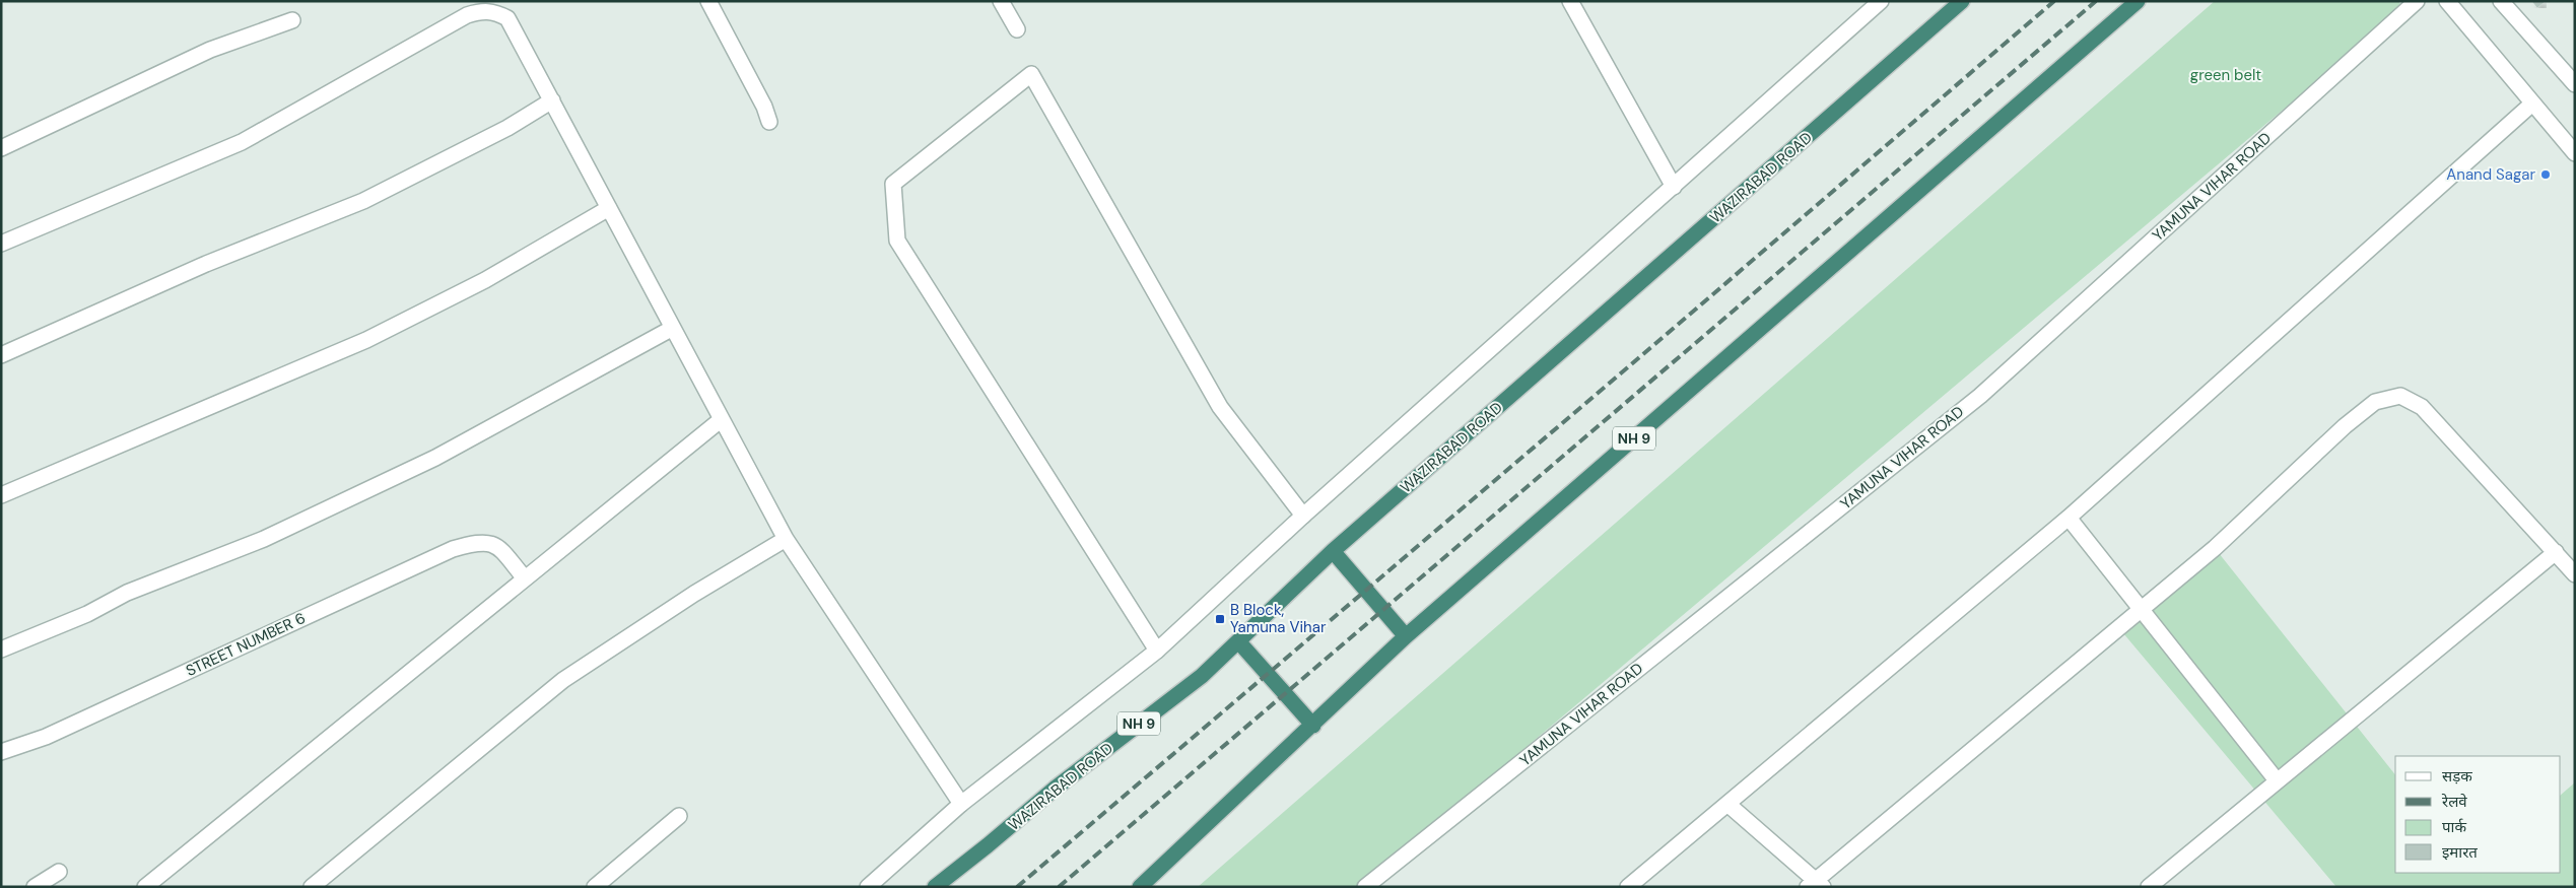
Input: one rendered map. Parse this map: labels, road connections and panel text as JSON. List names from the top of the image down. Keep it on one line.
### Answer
{"streets":{"highway":["WAZIRABAD ROAD","NH 9"],"street":["YAMUNA VIHAR ROAD","STREET NUMBER 6"]},"parks":["green belt"],"places":{"other":["Anand Sagar"],"transit":["B Block, Yamuna Vihar"]},"legend":["सड़क","रेलवे","पार्क","इमारत"]}
